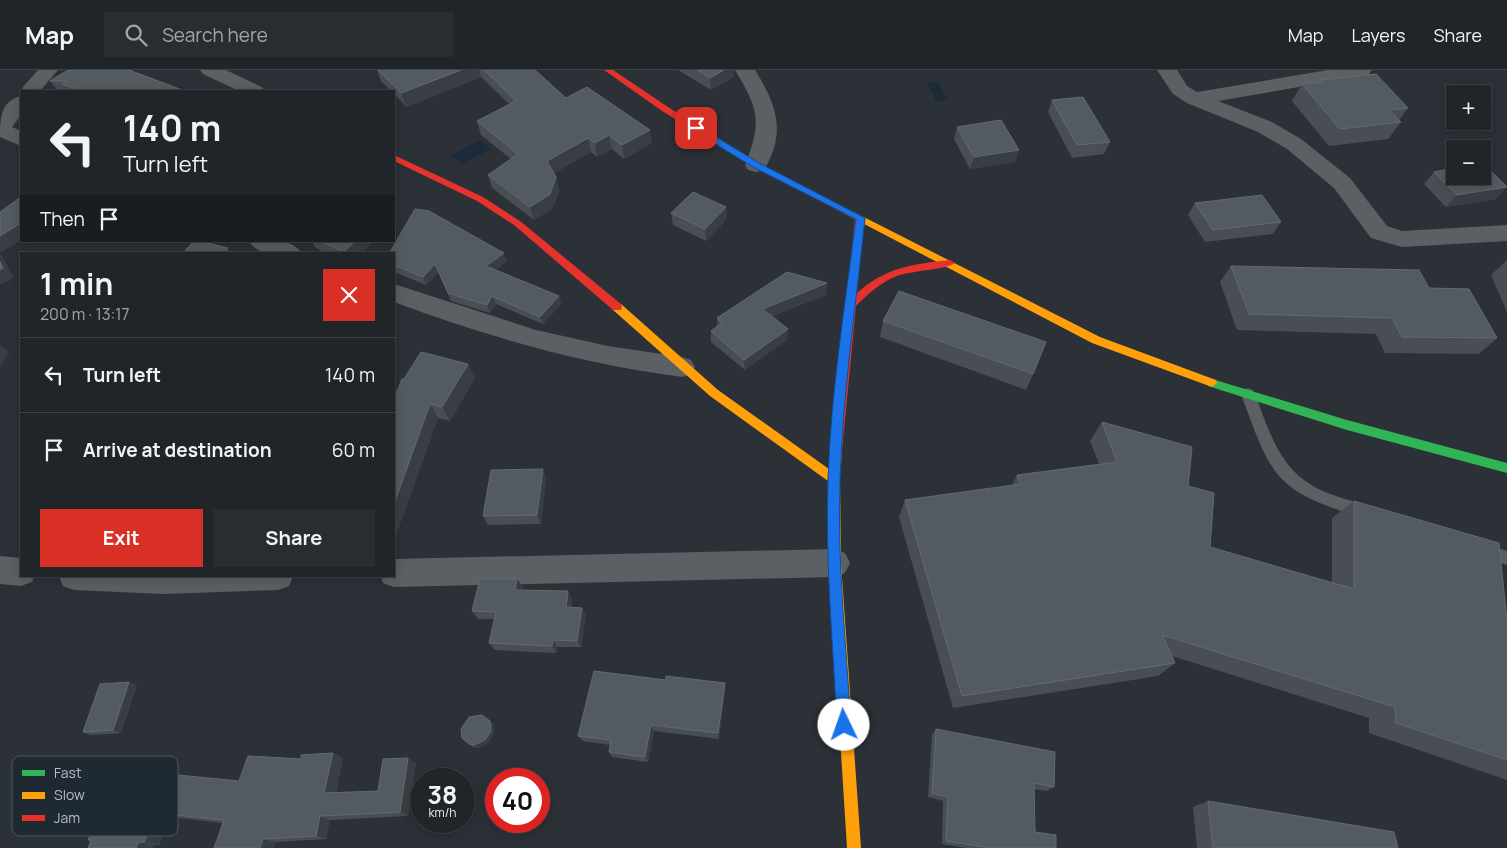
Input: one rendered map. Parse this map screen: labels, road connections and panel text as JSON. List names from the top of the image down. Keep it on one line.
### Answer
{"legend":["Fast","Slow","Jam"],"page":{"header":"Map","search":"Search here","nav":["Map","Layers","Share"],"map_buttons":["+","−"],"turn":["140 m","Turn left"],"then":"Then","heading":["1 min","200 m · 13:17"],"list":[{"name":"Turn left","value":"140 m"},{"name":"Arrive at destination","value":"60 m"}],"buttons":["Exit","Share"],"speed":"38 km/h","limit":"40"}}
